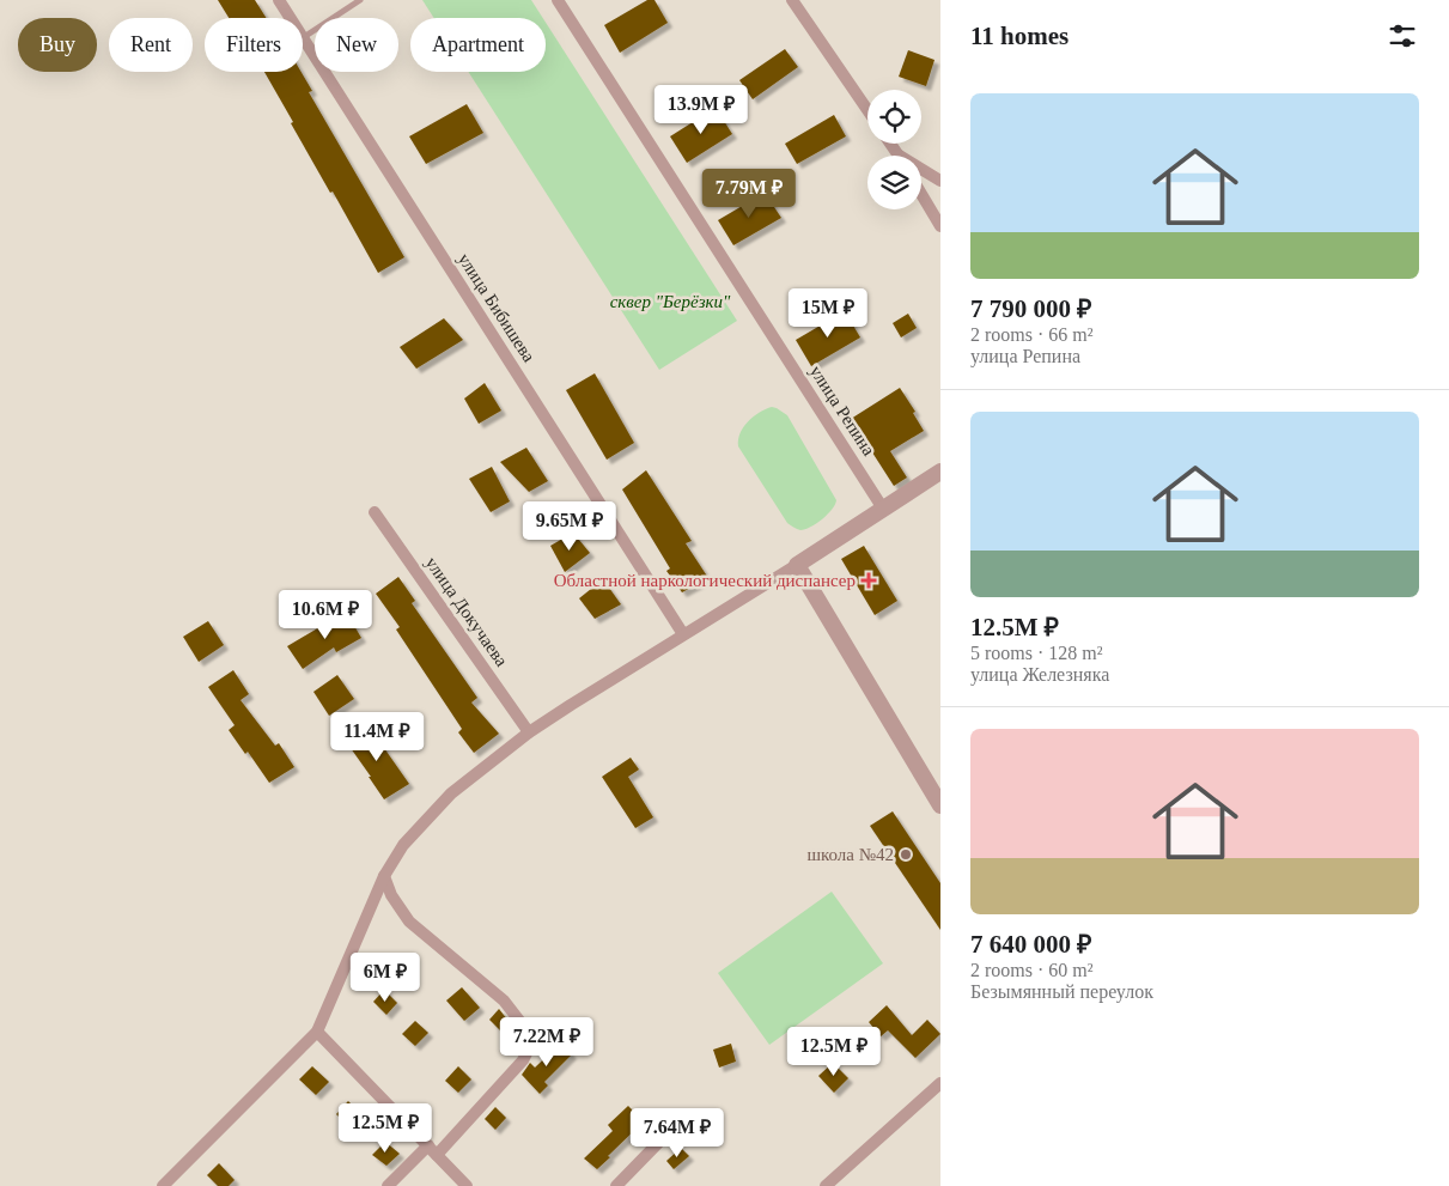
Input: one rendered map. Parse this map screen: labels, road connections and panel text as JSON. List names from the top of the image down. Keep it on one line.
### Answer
{"streets":{"street":["улица Бибишева","улица Репина","улица Докучаева"]},"parks":["сквер \"Берёзки\""],"places":{"health":["Областной наркологический диспансер"],"other":["школа №42"]},"page":{"heading":"11 homes","chip":["Buy","Rent","Filters","New","Apartment"],"list":[{"name":"7 790 000 ₽","note":"2 rooms · 66 m² · улица Репина"},{"name":"12.5M ₽","note":"5 rooms · 128 m² · улица Железняка"},{"name":"7 640 000 ₽","note":"2 rooms · 60 m² · Безымянный переулок"}],"price":["13.9M ₽","7.79M ₽","15M ₽","9.65M ₽","10.6M ₽","11.4M ₽","6M ₽","7.22M ₽","12.5M ₽","12.5M ₽","7.64M ₽"]}}
